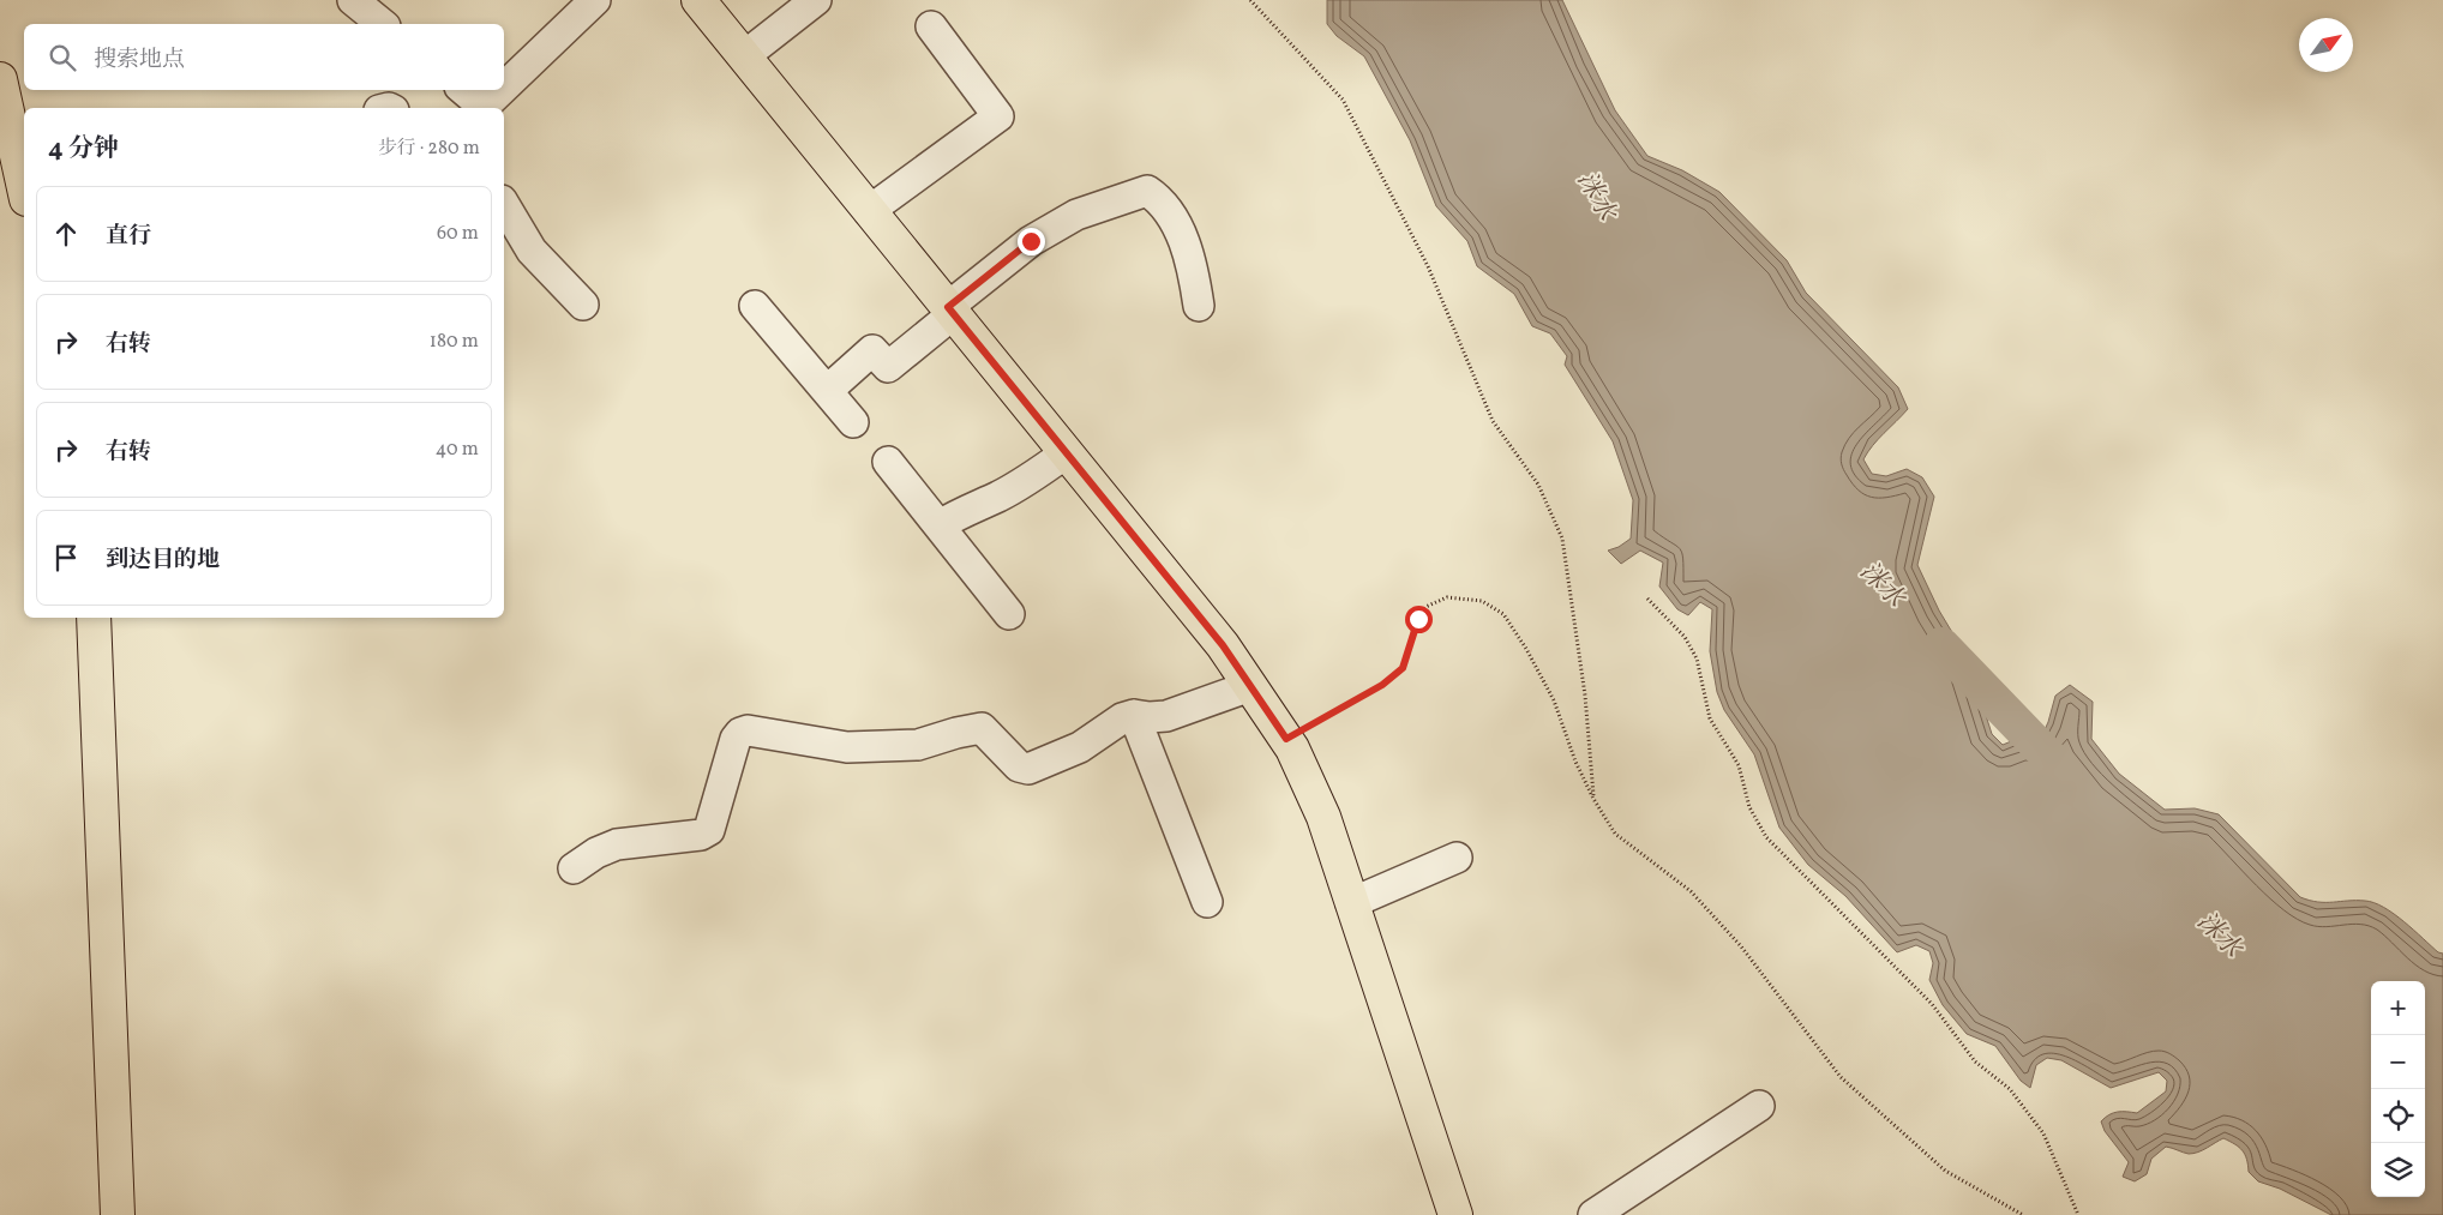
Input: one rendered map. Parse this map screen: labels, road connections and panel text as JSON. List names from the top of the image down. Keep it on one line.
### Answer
{"water":["洣水"],"north":"top right","page":{"search":"搜索地点","heading":["4 分钟","步行 · 280 m"],"list":[["直行","60 m"],["右转","180 m"],["右转","40 m"],"到达目的地"],"map_buttons":["+","−"]}}
